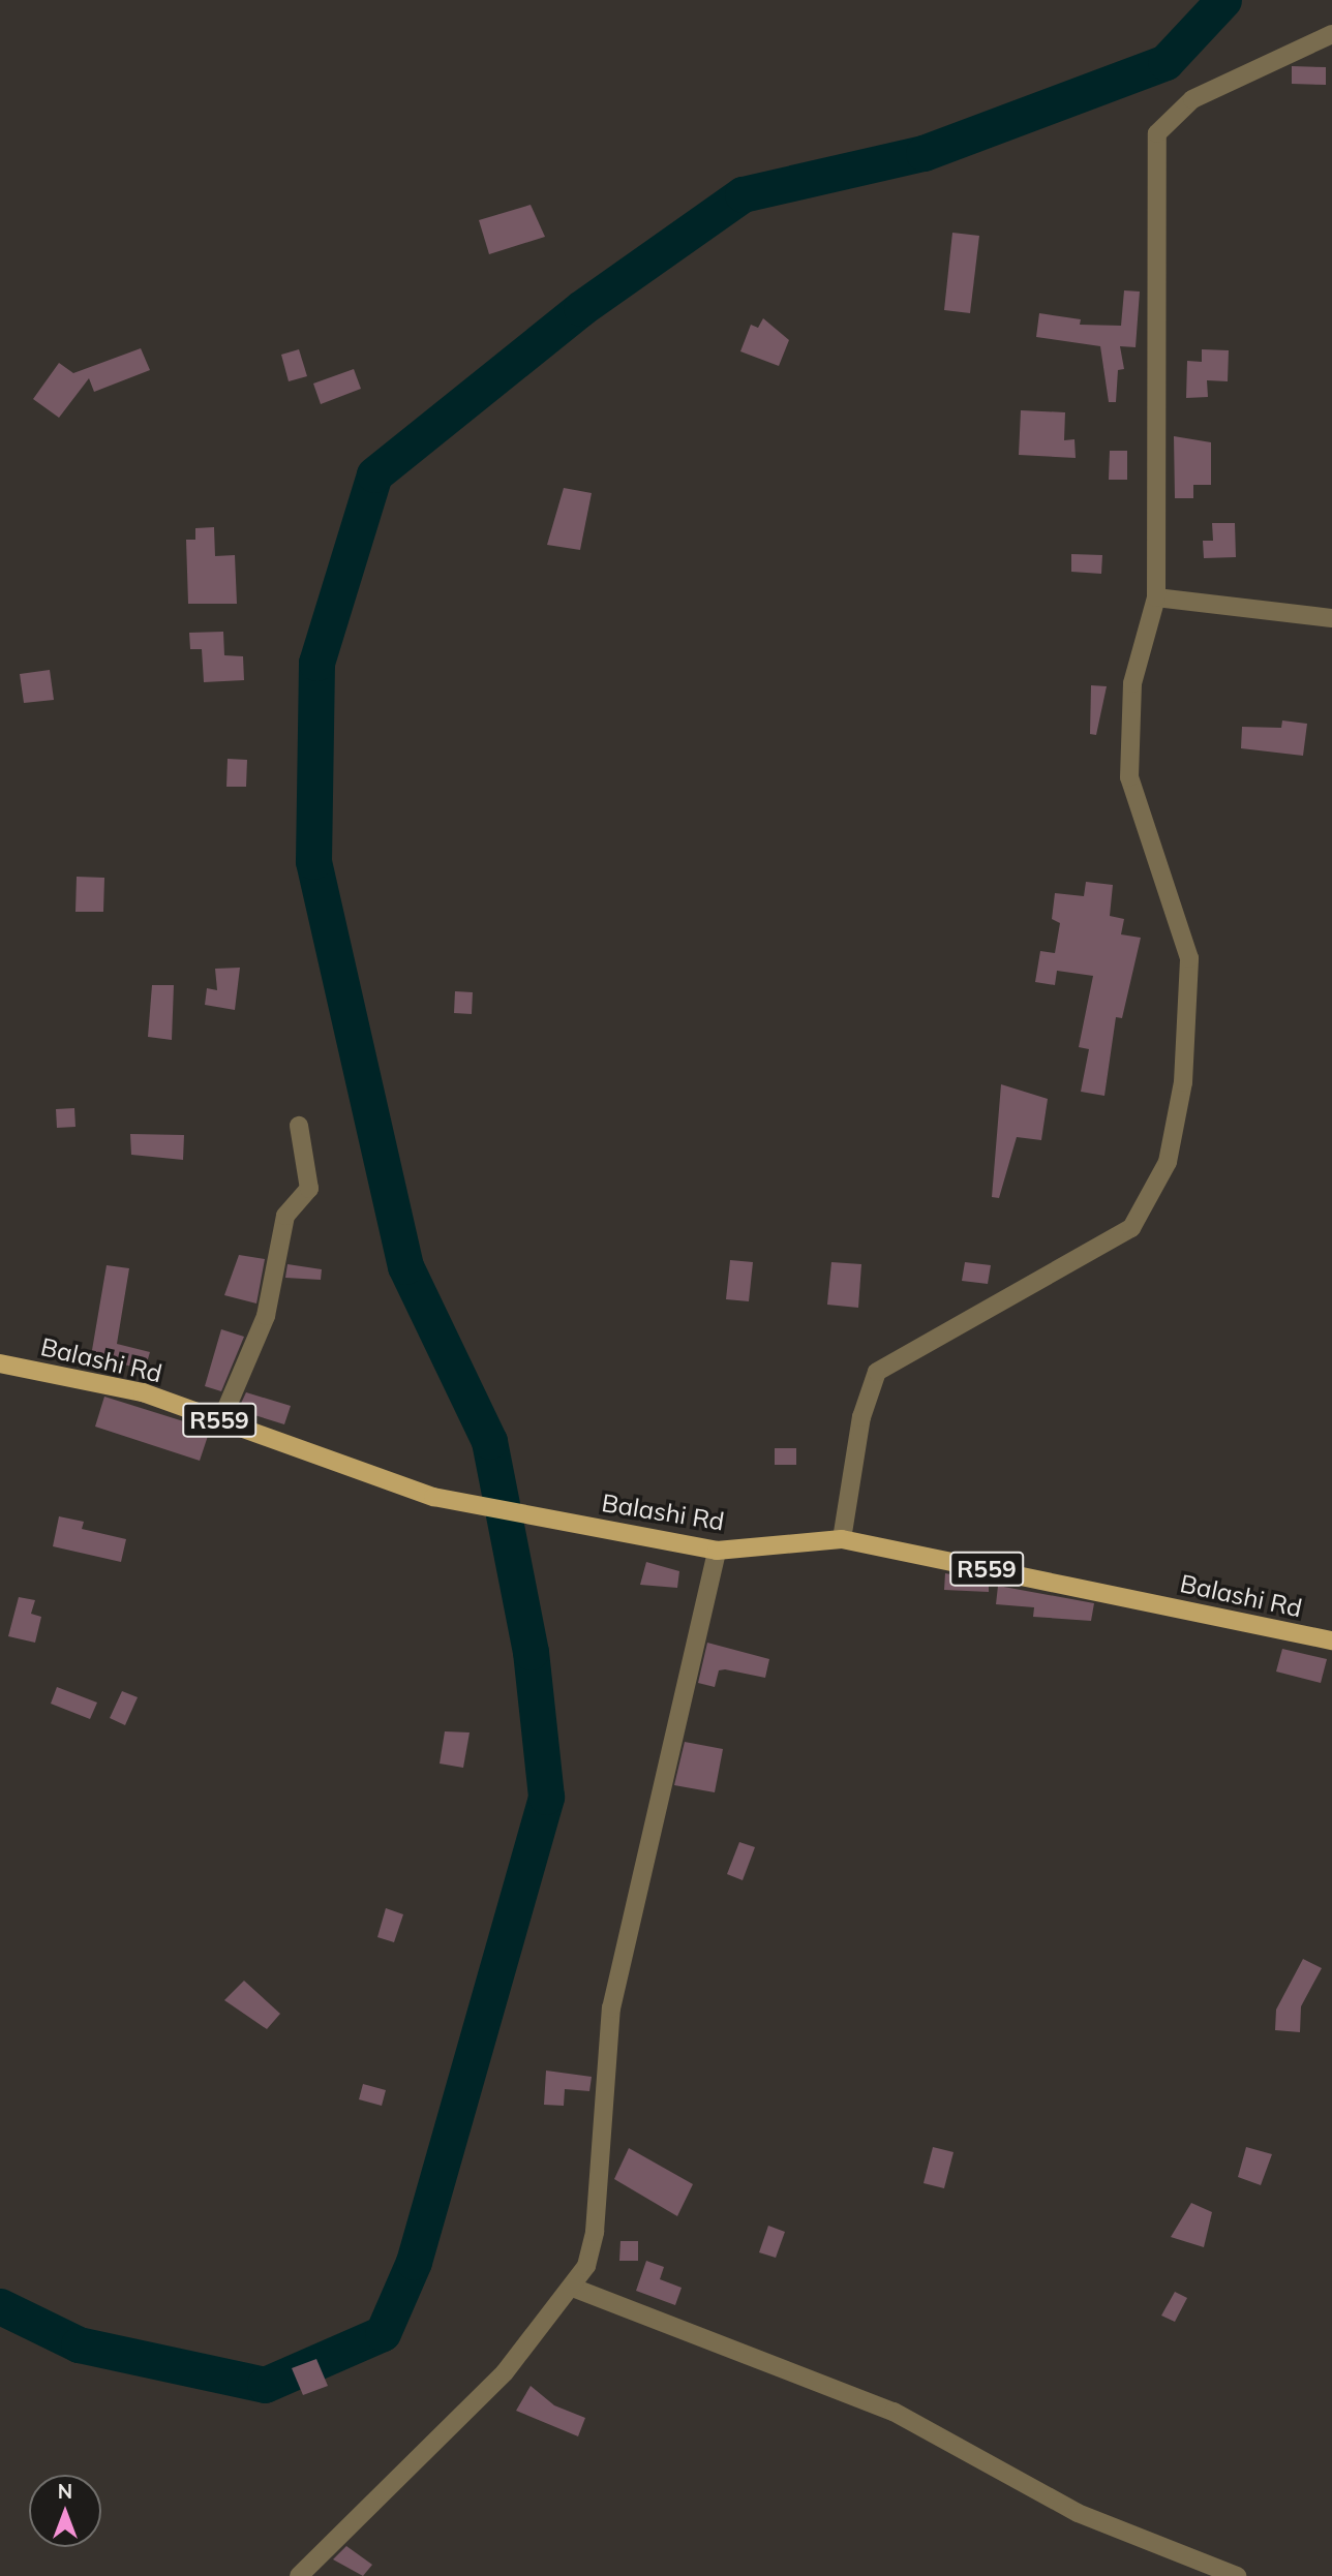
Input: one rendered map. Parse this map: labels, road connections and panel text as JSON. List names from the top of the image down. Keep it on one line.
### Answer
{"streets":{"main road":["Balashi Rd","R559"]},"north":"top"}
